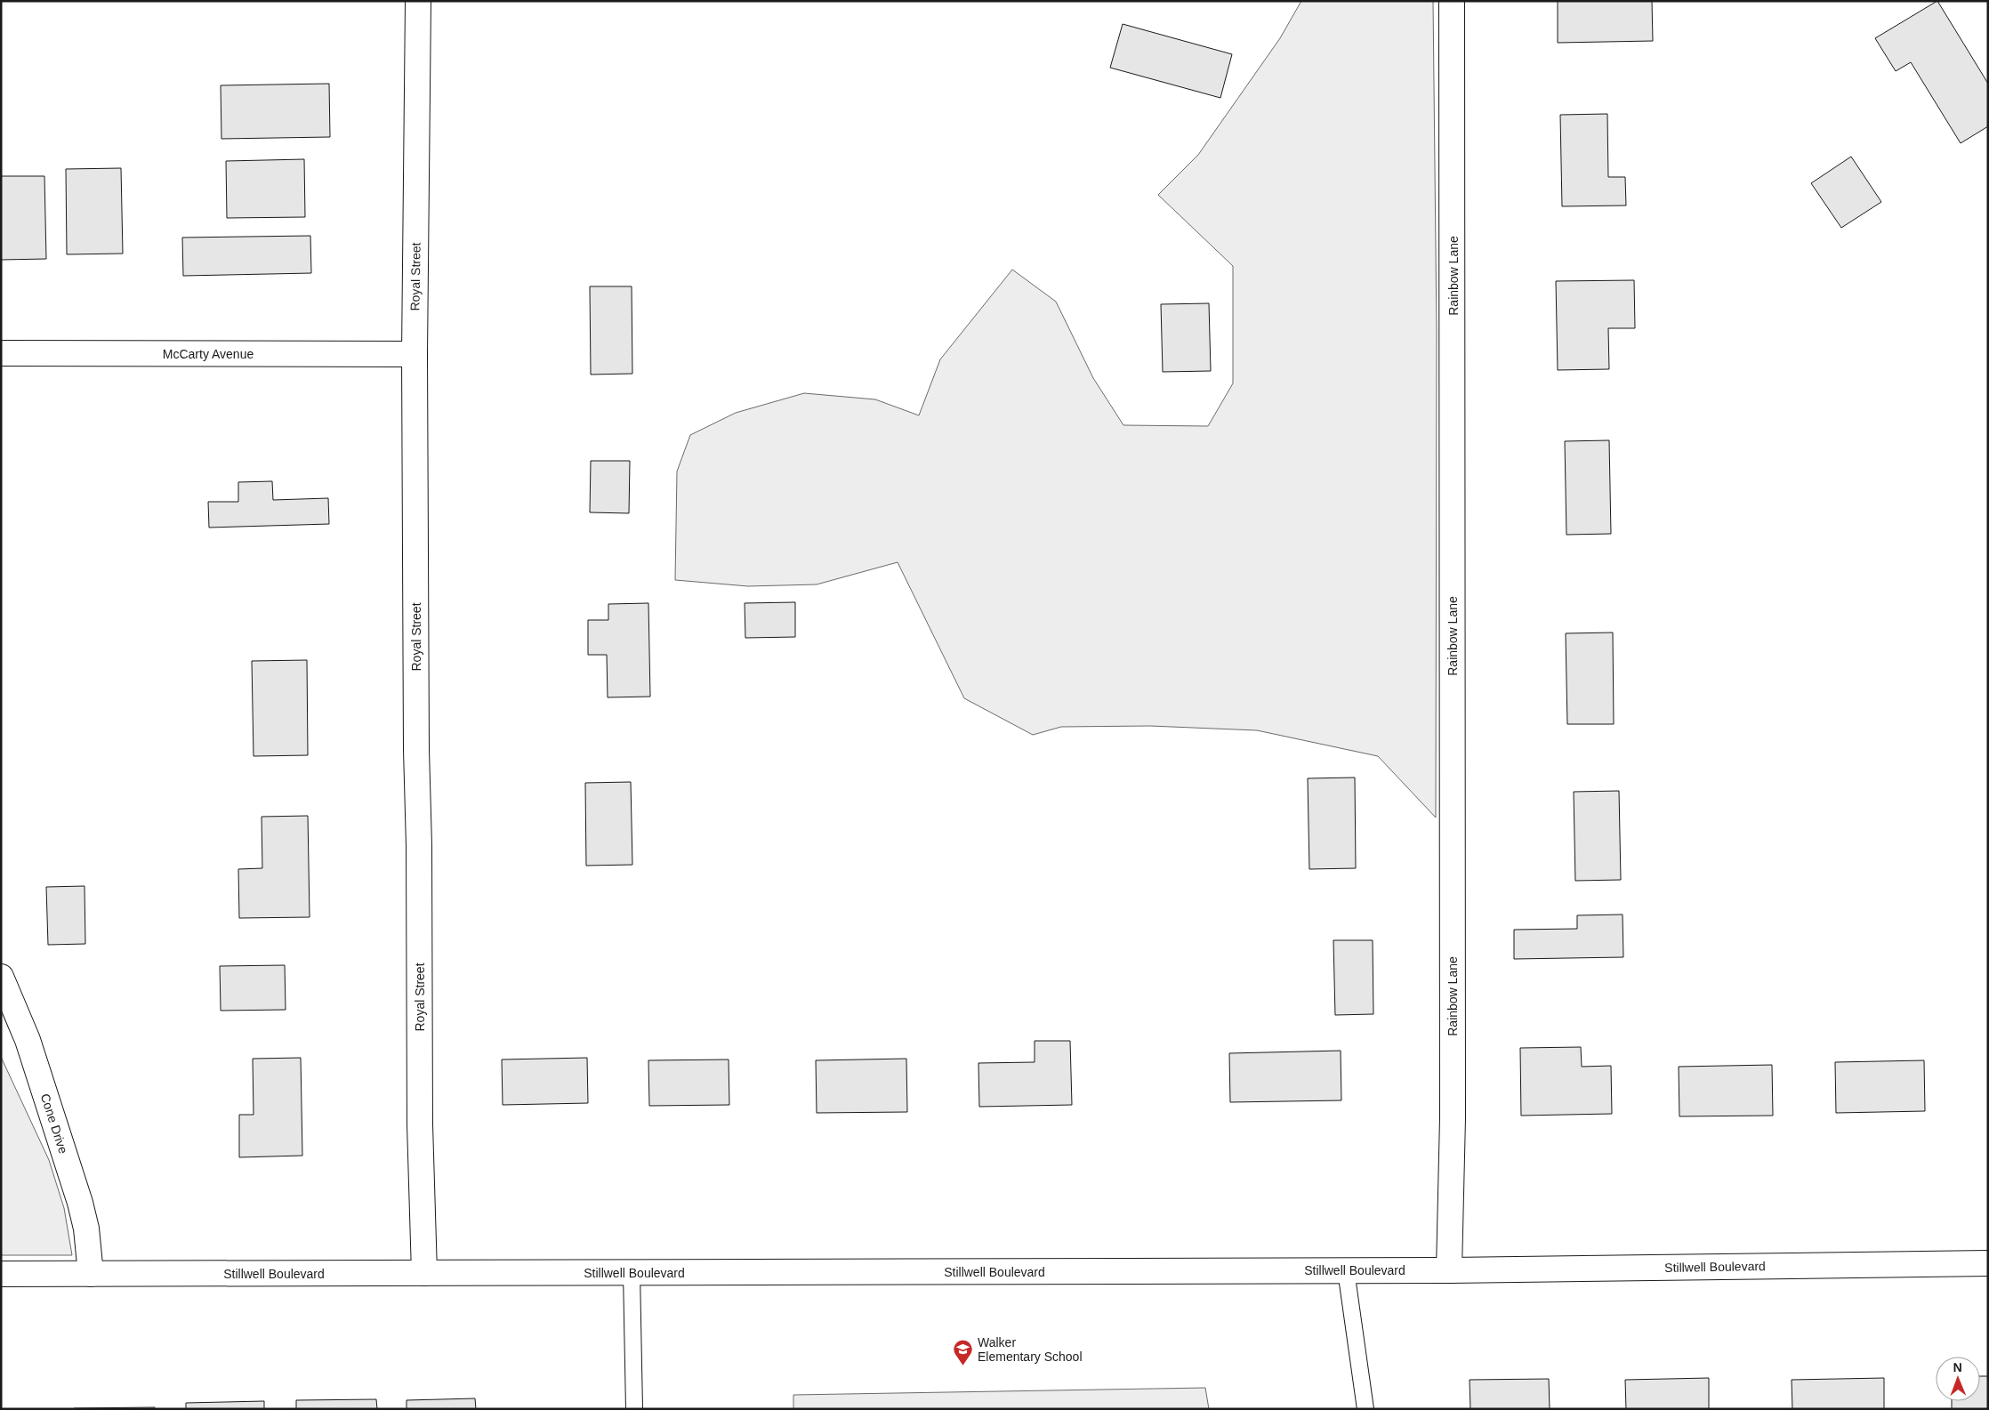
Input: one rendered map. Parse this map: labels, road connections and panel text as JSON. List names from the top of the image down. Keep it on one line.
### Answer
{"streets":{"street":["Rainbow Lane","Royal Street","McCarty Avenue","Cone Drive","Stillwell Boulevard"]},"crossings":[["Rainbow Lane","Stillwell Boulevard"],["Royal Street","McCarty Avenue"],["Royal Street","Stillwell Boulevard"],["Cone Drive","Stillwell Boulevard"]],"places":{"school or university":["Walker Elementary School"]},"north":"top"}
